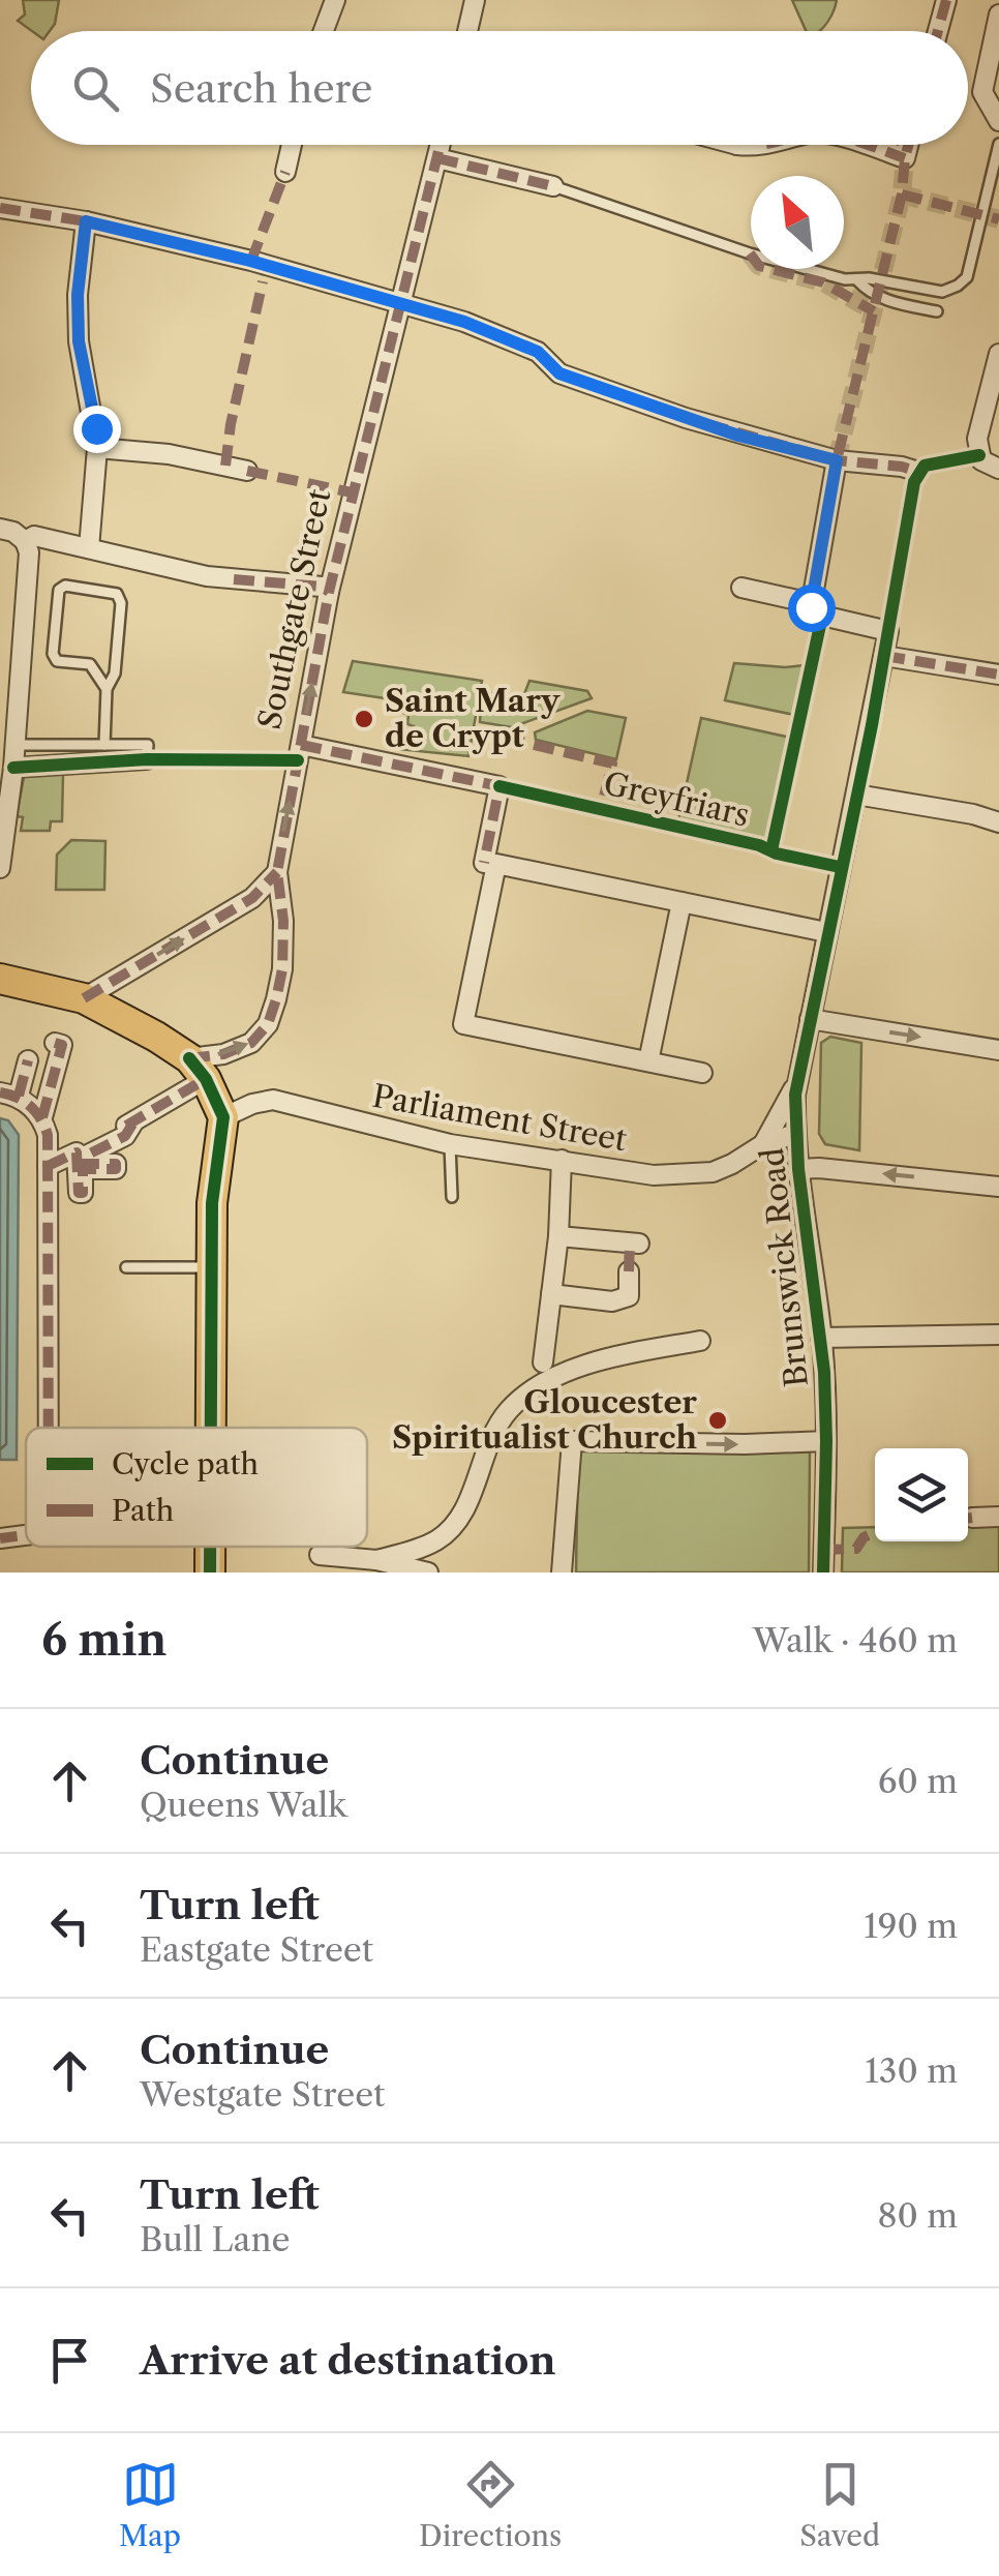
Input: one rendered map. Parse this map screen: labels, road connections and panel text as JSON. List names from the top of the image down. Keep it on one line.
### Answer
{"streets":{"street":["Southgate Street","Parliament Street","Brunswick Road"],"cycle path":["Greyfriars"]},"crossings":[["Parliament Street","Brunswick Road"]],"one_way":["Southgate Street"],"places":["Saint Mary de Crypt","Gloucester Spiritualist Church"],"legend":["Cycle path","Path"],"north":"top left","page":{"search":"Search here","heading":["6 min","Walk · 460 m"],"list":[["Continue","Queens Walk","60 m"],["Turn left","Eastgate Street","190 m"],["Continue","Westgate Street","130 m"],["Turn left","Bull Lane","80 m"],"Arrive at destination"],"nav":["Map","Directions","Saved"]}}
